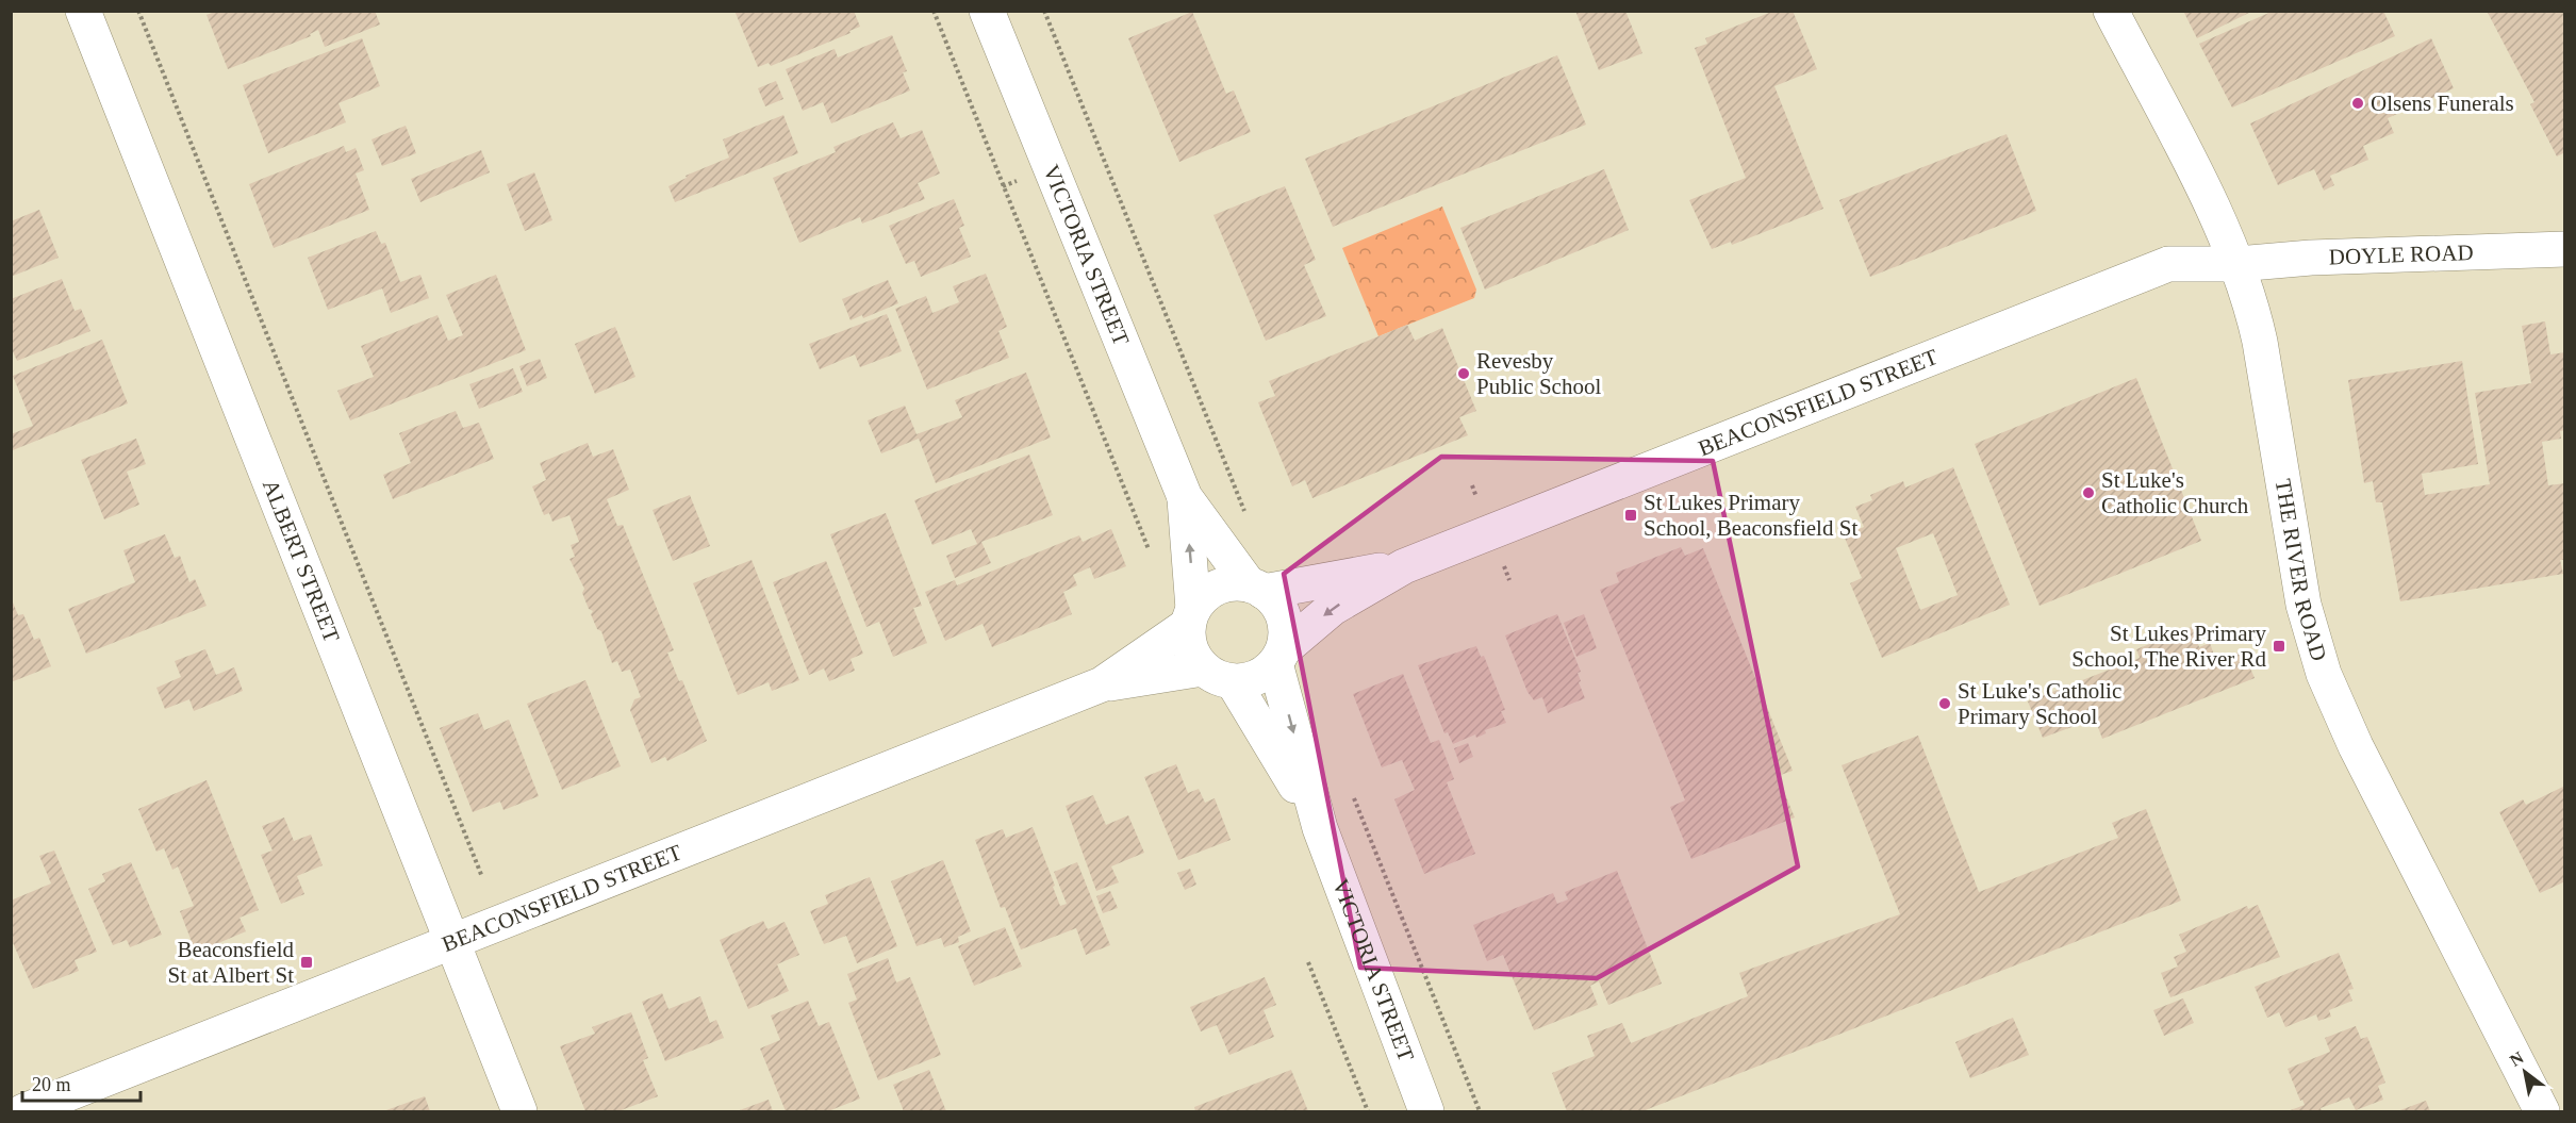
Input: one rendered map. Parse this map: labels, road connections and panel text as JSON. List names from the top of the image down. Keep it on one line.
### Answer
{"streets":{"main road":["VICTORIA STREET","DOYLE ROAD","BEACONSFIELD STREET","ALBERT STREET","THE RIVER ROAD"]},"crossings":[["VICTORIA STREET","BEACONSFIELD STREET"],["DOYLE ROAD","BEACONSFIELD STREET"],["DOYLE ROAD","THE RIVER ROAD"],["BEACONSFIELD STREET","ALBERT STREET"],["BEACONSFIELD STREET","THE RIVER ROAD"]],"places":{"other":["Olsens Funerals","Revesby Public School","St Luke's Catholic Church","St Luke's Catholic Primary School"],"transit":["St Lukes Primary School, Beaconsfield St","St Lukes Primary School, The River Rd","Beaconsfield St at Albert St"]},"scale_bar":"20 m","north":"top left"}
